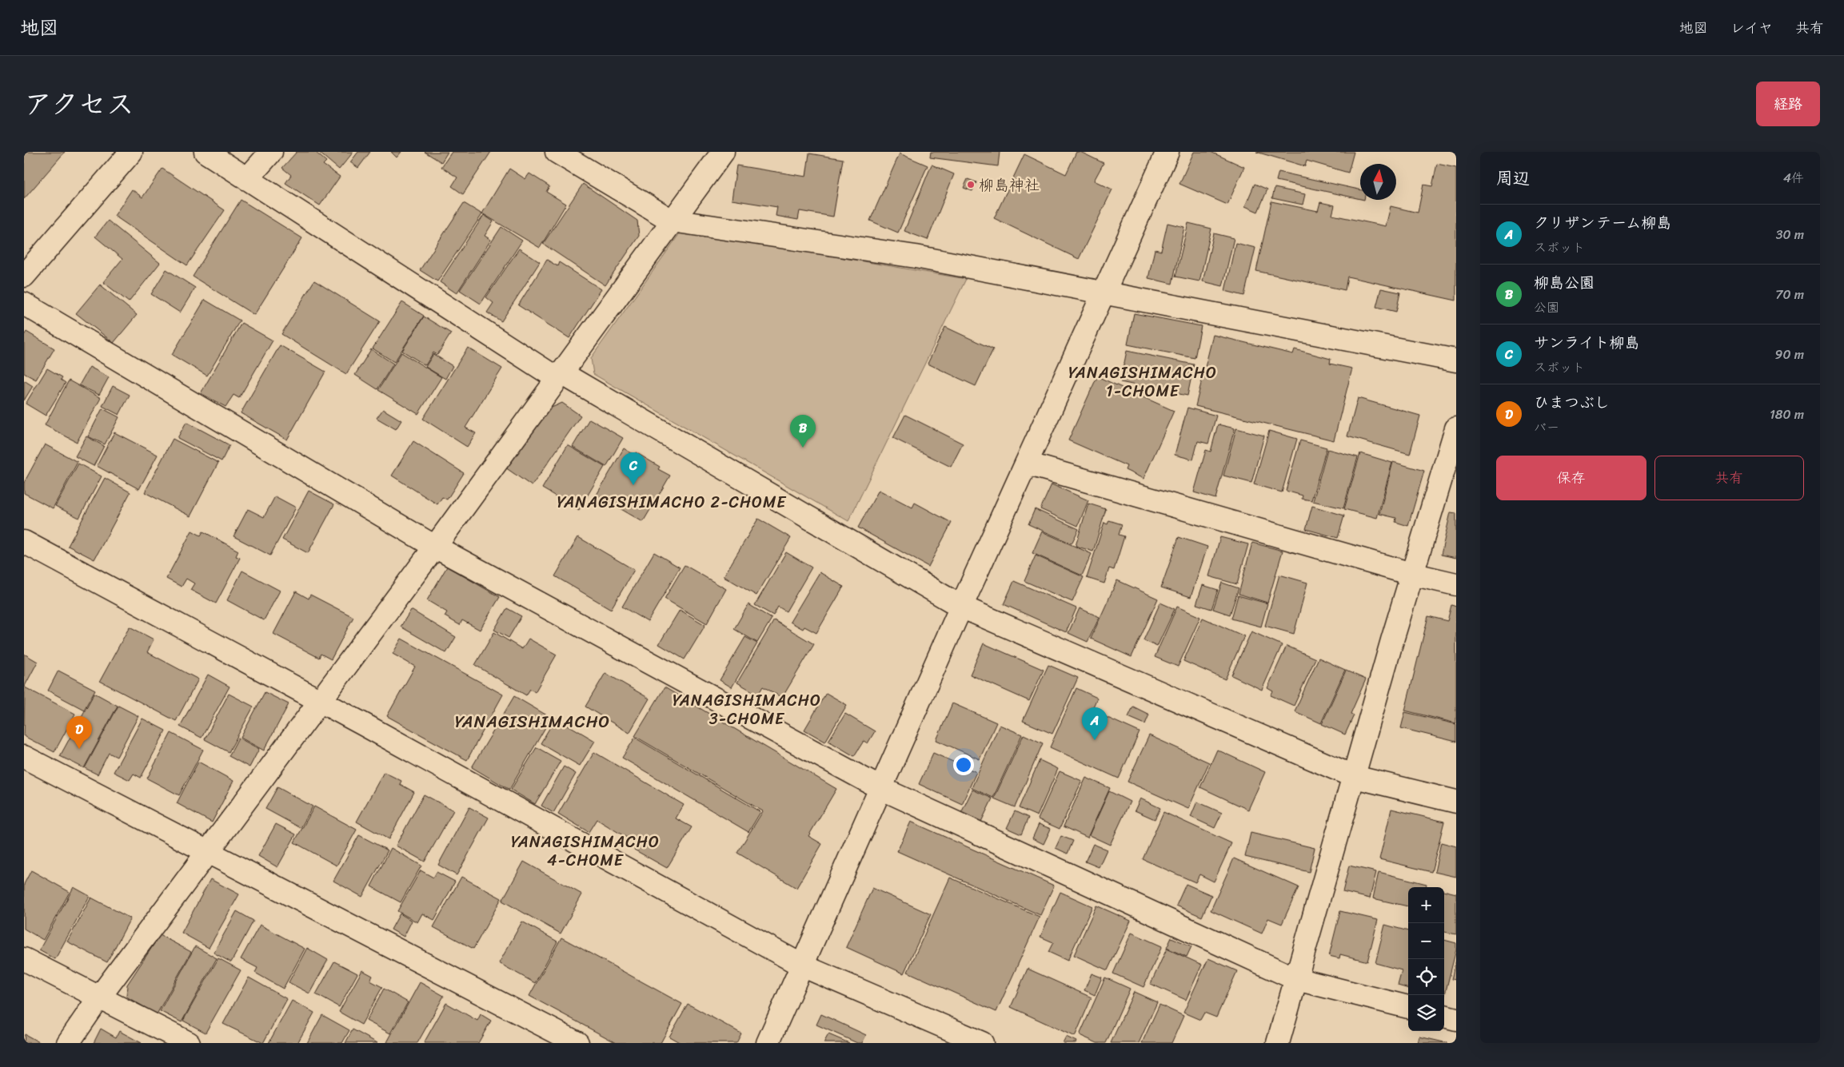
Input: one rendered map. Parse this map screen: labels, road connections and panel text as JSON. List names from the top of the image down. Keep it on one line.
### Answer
{"districts":["YANAGISHIMACHO 1-CHOME","YANAGISHIMACHO 2-CHOME","YANAGISHIMACHO 3-CHOME","YANAGISHIMACHO","YANAGISHIMACHO 4-CHOME"],"places":["柳島神社"],"north":"top","page":{"header":"地図","nav":["地図","レイヤ","共有"],"title":"アクセス","buttons":["経路",["保存","共有"]],"heading":["周辺","4件"],"list":[{"mark":"A","name":"クリザンテーム柳島","note":"スポット","value":"30 m"},{"mark":"B","name":"柳島公園","note":"公園","value":"70 m"},{"mark":"C","name":"サンライト柳島","note":"スポット","value":"90 m"},{"mark":"D","name":"ひまつぶし","note":"バー","value":"180 m"}],"pins":["B","C","A","D"],"map_buttons":["+","−"]}}
